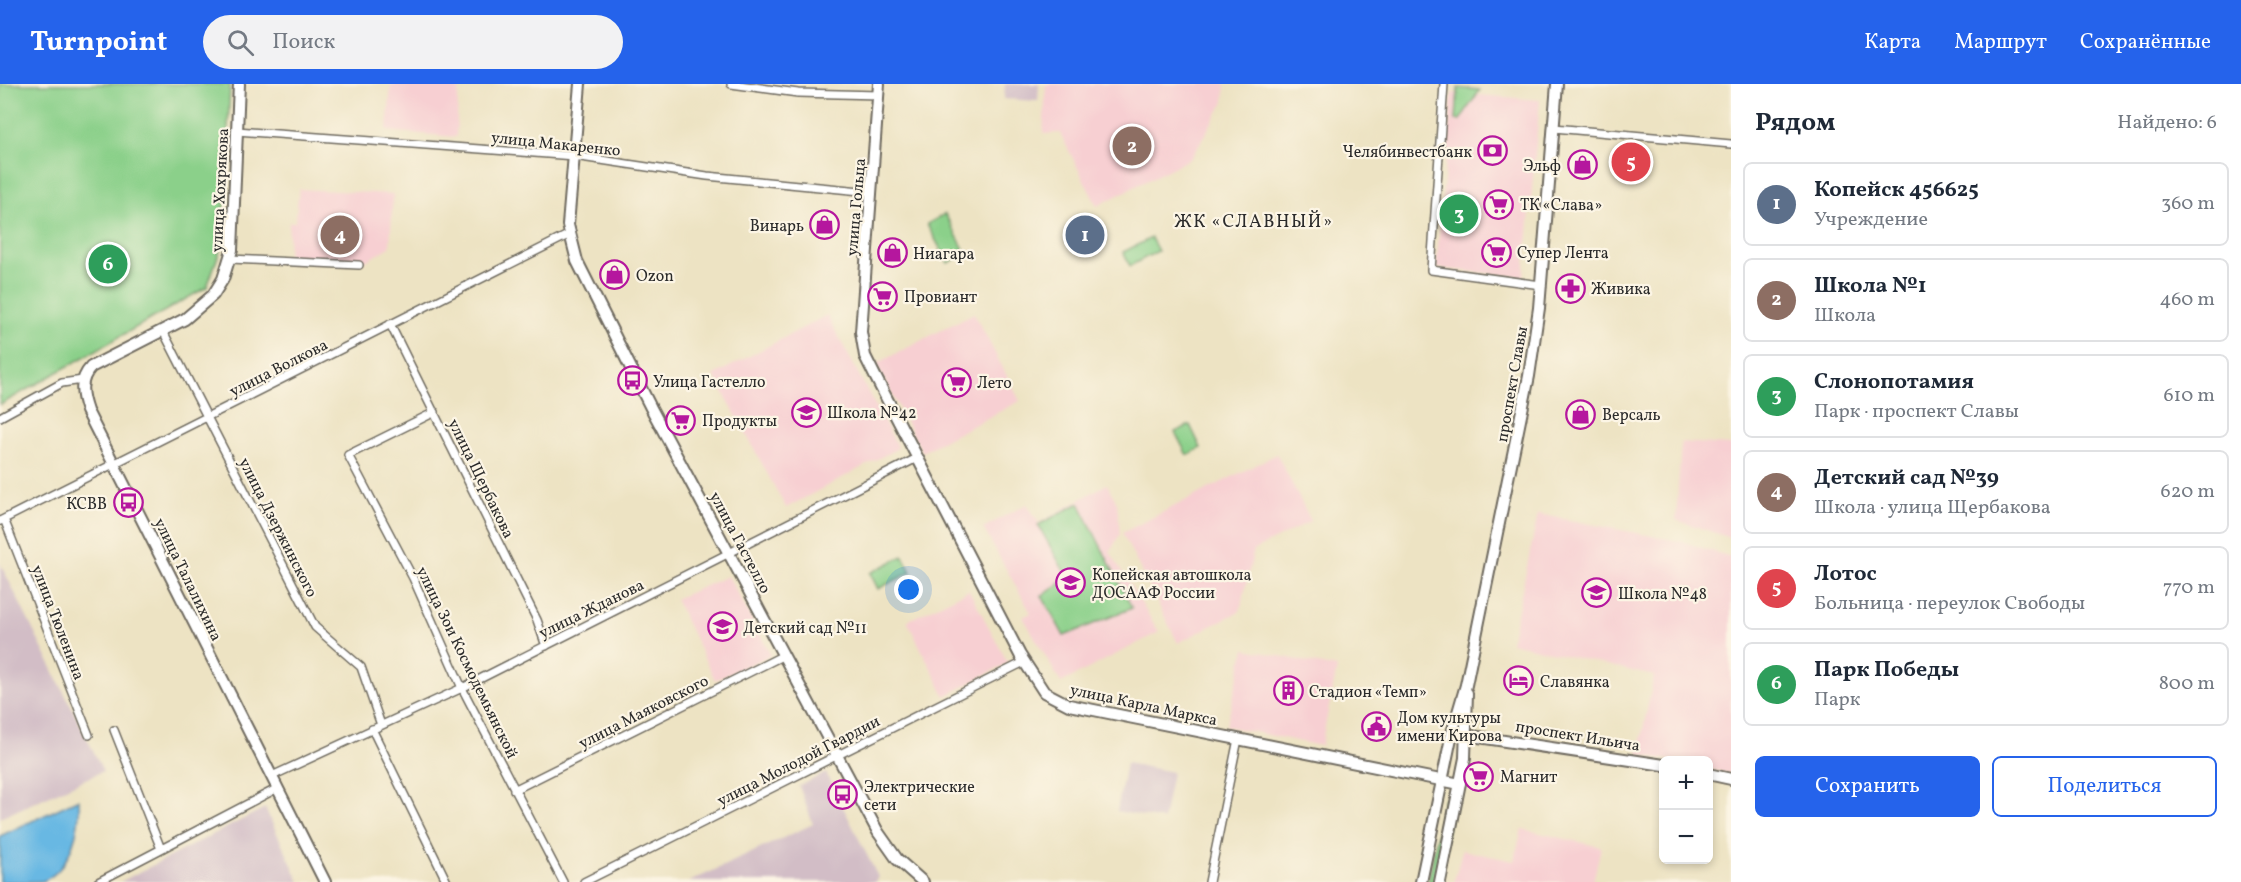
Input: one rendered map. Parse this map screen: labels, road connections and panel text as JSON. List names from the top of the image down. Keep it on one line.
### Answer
{"streets":{"street":["улица Макаренко","улица Хохрякова","улица Гольца","улица Волкова","проспект Славы","улица Щербакова","улица Дзержинского","улица Гастелло","улица Талалихина","улица Жданова","улица Тюленина","улица Зои Космодемьянской","улица Карла Маркса","улица Маяковского","проспект Ильича","улица Молодой Гвардии"]},"crossings":[["улица Макаренко","улица Хохрякова"],["улица Макаренко","улица Гольца"],["улица Хохрякова","улица Дзержинского"],["улица Хохрякова","улица Талалихина"],["улица Гольца","улица Карла Маркса"],["улица Волкова","улица Щербакова"],["улица Волкова","улица Дзержинского"],["улица Волкова","улица Гастелло"],["улица Волкова","улица Талалихина"],["улица Волкова","улица Тюленина"],["проспект Славы","улица Карла Маркса"],["проспект Славы","проспект Ильича"],["улица Щербакова","улица Жданова"],["улица Щербакова","улица Зои Космодемьянской"],["улица Дзержинского","улица Жданова"],["улица Гастелло","улица Жданова"],["улица Гастелло","улица Маяковского"],["улица Гастелло","улица Молодой Гвардии"],["улица Талалихина","улица Жданова"],["улица Жданова","улица Зои Космодемьянской"],["улица Жданова","улица Карла Маркса"],["улица Зои Космодемьянской","улица Маяковского"],["улица Карла Маркса","улица Молодой Гвардии"]],"districts":["ЖК «СЛАВНЫЙ»"],"places":{"bank":["Челябинвестбанк"],"shop":["Эльф","Винарь","Ниагара","Ozon","Версаль"],"supermarket":["ТК «Слава»","Супер Лента","Провиант","Лето","Продукты","Магнит"],"pharmacy":["Живика"],"bus stop":["Улица Гастелло","КСВВ","Электрические сети"],"school or university":["Школа №42","Копейская автошкола ДОСААФ России","Школа №48","Детский сад №11"],"hotel":["Славянка"],"building":["Стадион «Темп»"],"public building":["Дом культуры имени Кирова"]},"page":{"header":"Turnpoint","search":"Поиск","nav":["Карта","Маршрут","Сохранённые"],"heading":["Рядом","Найдено: 6"],"pins":["2","5","3","1","4","6"],"list":[{"mark":"1","name":"Копейск 456625","note":"Учреждение","value":"360 m"},{"mark":"2","name":"Школа №1","note":"Школа","value":"460 m"},{"mark":"3","name":"Слонопотамия","note":"Парк · проспект Славы","value":"610 m"},{"mark":"4","name":"Детский сад №39","note":"Школа · улица Щербакова","value":"620 m"},{"mark":"5","name":"Лотос","note":"Больница · переулок Свободы","value":"770 m"},{"mark":"6","name":"Парк Победы","note":"Парк","value":"800 m"}],"buttons":["Сохранить","Поделиться"],"map_buttons":["+","−"]}}
